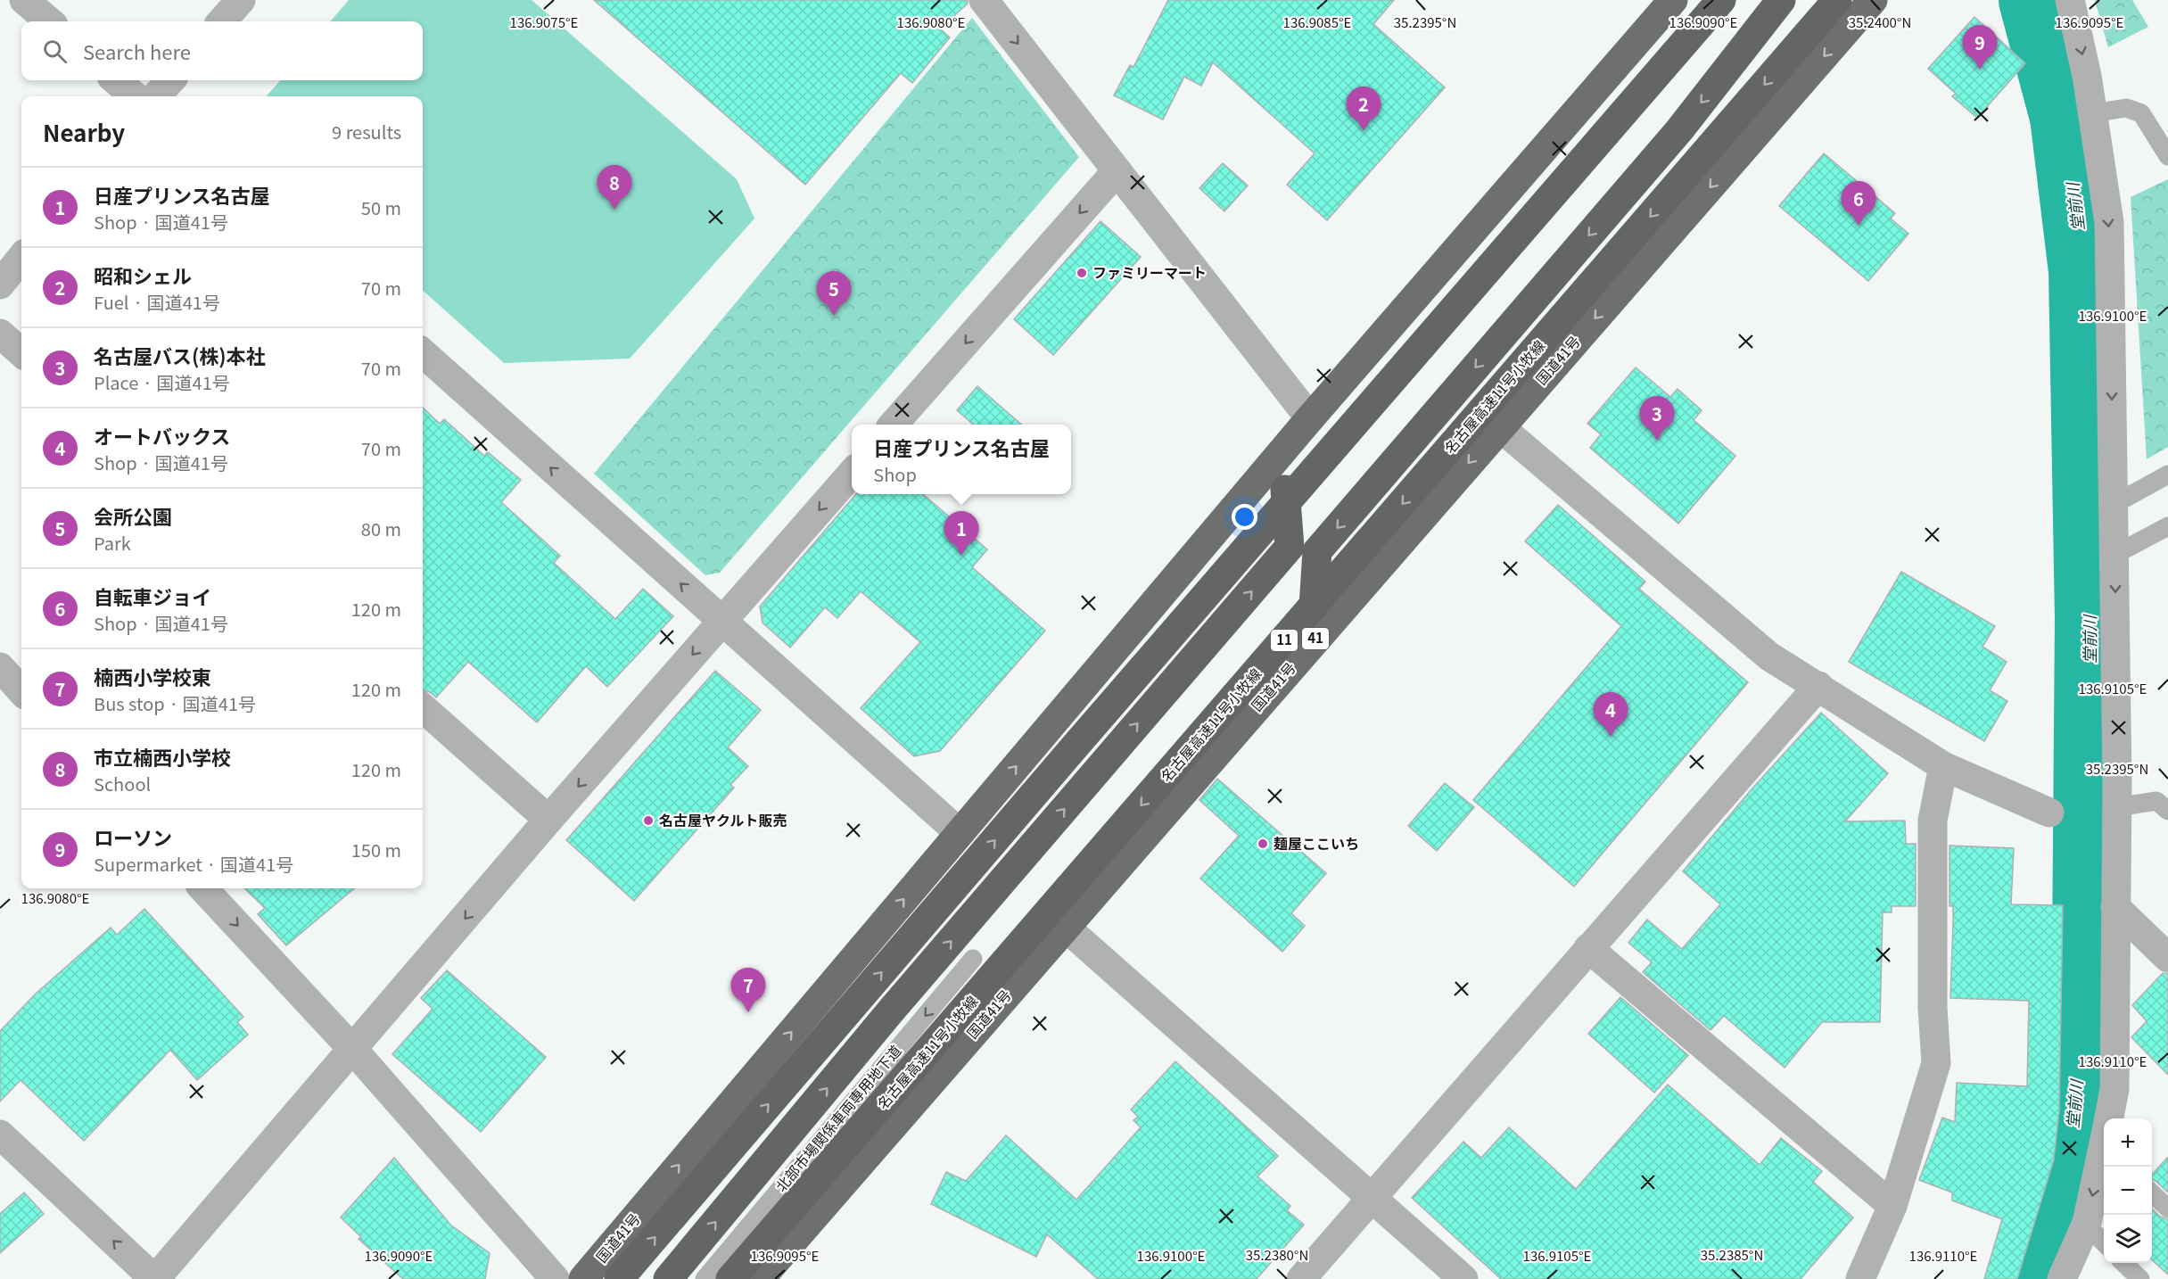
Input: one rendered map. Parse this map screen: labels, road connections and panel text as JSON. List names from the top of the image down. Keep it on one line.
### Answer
{"streets":{"highway":["国道41号","名古屋高速11号小牧線","41","11"],"lane":["北部市場関係車両専用地下道"]},"one_way":["北部市場関係車両専用地下道"],"water":["堂前川"],"places":["ファミリーマート","名古屋ヤクルト販売","麺屋ここいち"],"page":{"search":"Search here","pins":["9","2","8","6","5","3","1","4","7"],"heading":["Nearby","9 results"],"list":[{"mark":"1","name":"日産プリンス名古屋","note":"Shop · 国道41号","value":"50 m"},{"mark":"2","name":"昭和シェル","note":"Fuel · 国道41号","value":"70 m"},{"mark":"3","name":"名古屋バス(株)本社","note":"Place · 国道41号","value":"70 m"},{"mark":"4","name":"オートバックス","note":"Shop · 国道41号","value":"70 m"},{"mark":"5","name":"会所公園","note":"Park","value":"80 m"},{"mark":"6","name":"自転車ジョイ","note":"Shop · 国道41号","value":"120 m"},{"mark":"7","name":"楠西小学校東","note":"Bus stop · 国道41号","value":"120 m"},{"mark":"8","name":"市立楠西小学校","note":"School","value":"120 m"},{"mark":"9","name":"ローソン","note":"Supermarket · 国道41号","value":"150 m"}],"popup":["日産プリンス名古屋","Shop"],"map_buttons":["+","−"]},"coordinates":["136.9075°E","136.9080°E","136.9085°E","136.9090°E","136.9095°E","35.2395°N","35.2400°N","136.9100°E","136.9105°E","136.9110°E","35.2380°N","35.2385°N"]}
